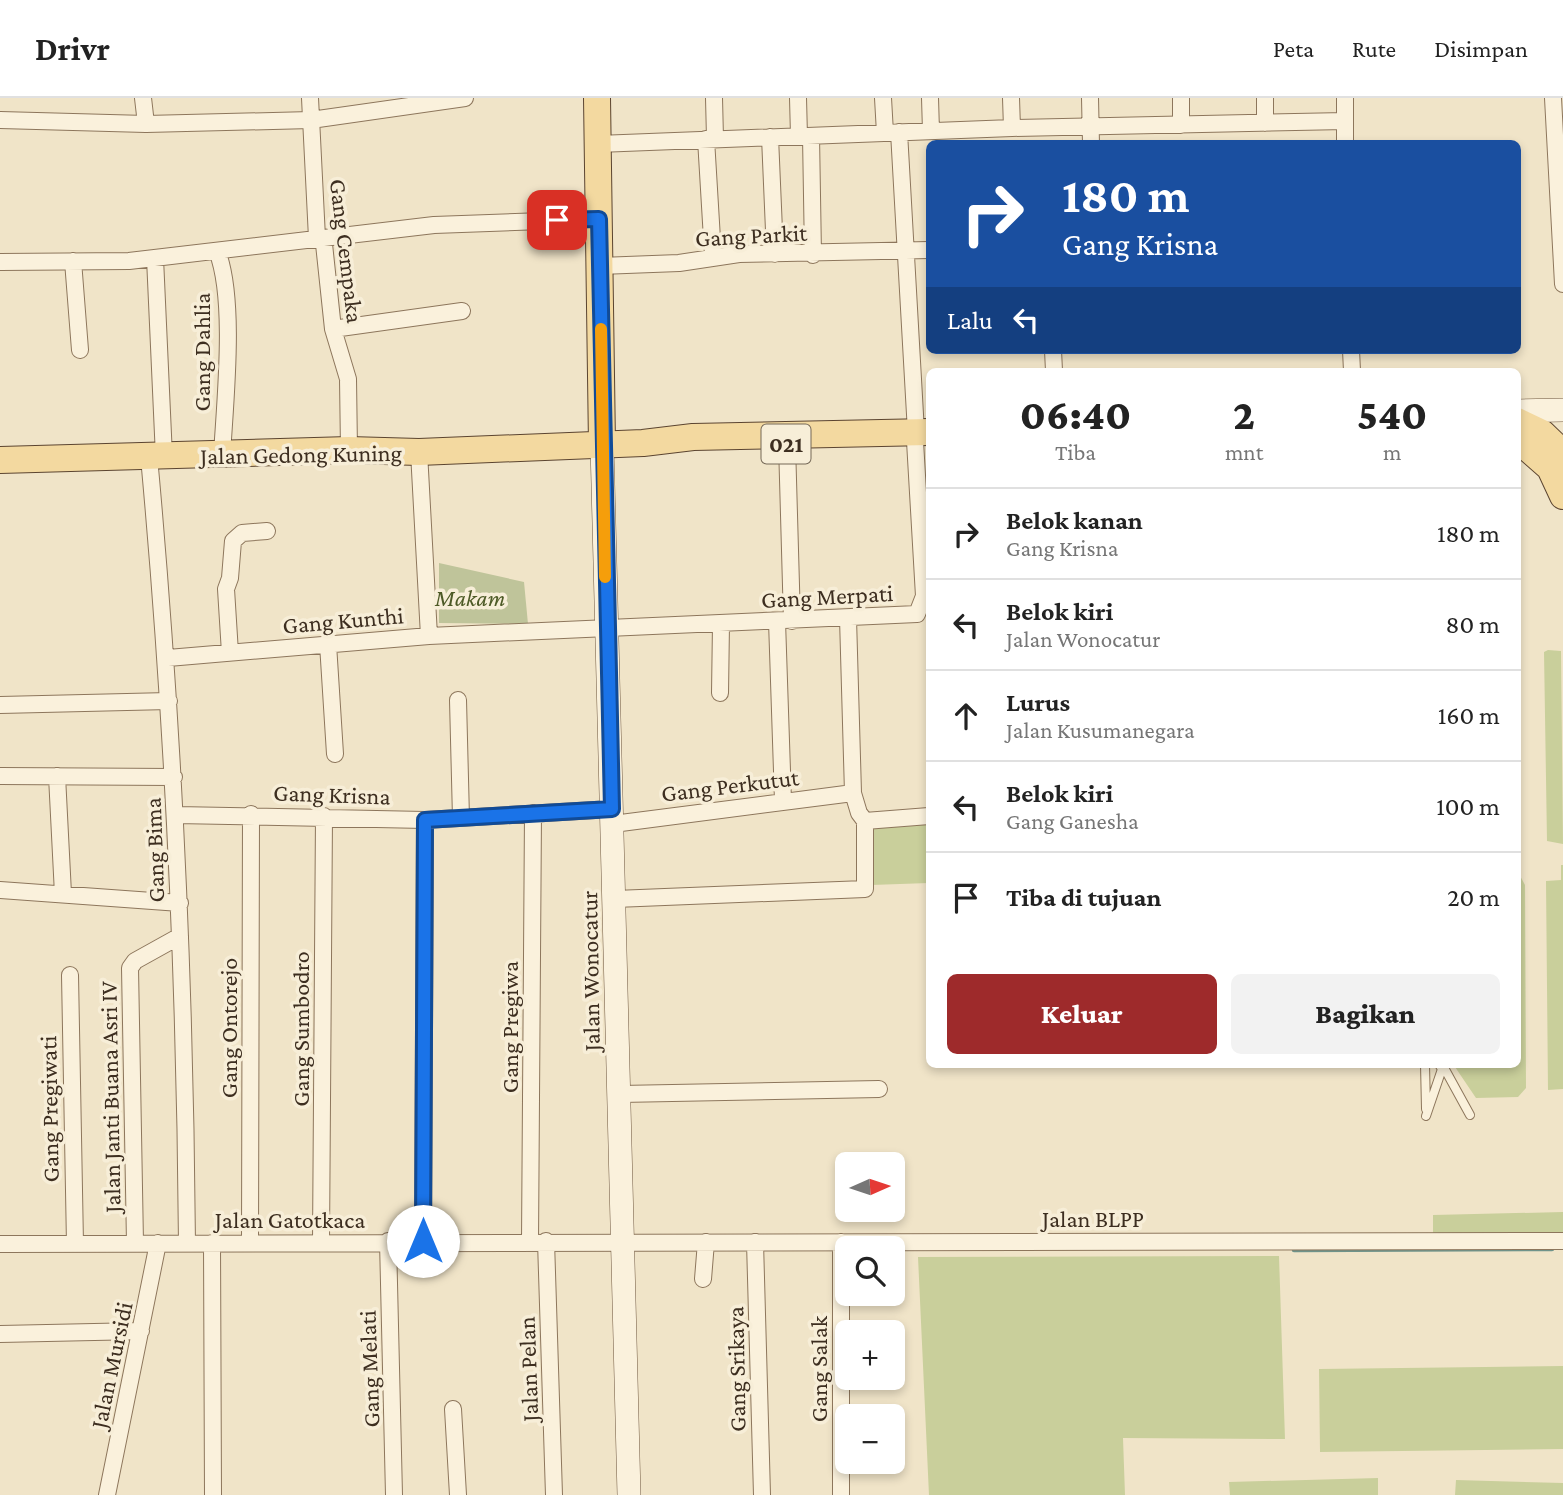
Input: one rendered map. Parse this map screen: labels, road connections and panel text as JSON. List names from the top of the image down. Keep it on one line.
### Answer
{"streets":{"main road":["021","Jalan Gedong Kuning"],"street":["Gang Parkit","Gang Cempaka","Gang Dahlia","Gang Merpati","Gang Kunthi","Gang Perkutut","Gang Krisna","Gang Bima","Jalan Wonocatur","Gang Pregiwa","Gang Ontorejo","Gang Sumbodro","Jalan Janti Buana Asri IV","Gang Pregiwati","Jalan BLPP","Jalan Gatotkaca","Jalan Mursidi","Gang Melati","Jalan Pelan","Gang Srikaya","Gang Salak"]},"crossings":[["Gang Cempaka","Jalan Gedong Kuning"],["Gang Dahlia","Jalan Gedong Kuning"],["021","Jalan Gedong Kuning"],["021","Gang Merpati"],["Jalan Gedong Kuning","Gang Bima"],["Jalan Gedong Kuning","Jalan Wonocatur"],["Gang Merpati","Gang Kunthi"],["Gang Merpati","Jalan Wonocatur"],["Gang Kunthi","Gang Bima"],["Gang Kunthi","Jalan Wonocatur"],["Gang Perkutut","Gang Krisna"],["Gang Perkutut","Jalan Wonocatur"],["Gang Krisna","Gang Bima"],["Gang Krisna","Jalan Wonocatur"],["Gang Krisna","Gang Pregiwa"],["Gang Krisna","Gang Ontorejo"],["Gang Krisna","Gang Sumbodro"],["Gang Bima","Jalan Janti Buana Asri IV"],["Gang Bima","Jalan Gatotkaca"],["Jalan Wonocatur","Jalan BLPP"],["Jalan Wonocatur","Jalan Gatotkaca"],["Gang Pregiwa","Jalan Gatotkaca"],["Gang Pregiwa","Jalan Pelan"],["Gang Ontorejo","Jalan Gatotkaca"],["Gang Sumbodro","Jalan Gatotkaca"],["Jalan Janti Buana Asri IV","Jalan Gatotkaca"],["Gang Pregiwati","Jalan Gatotkaca"],["Jalan BLPP","Jalan Gatotkaca"],["Jalan BLPP","Gang Srikaya"],["Jalan Gatotkaca","Jalan Mursidi"],["Jalan Gatotkaca","Gang Melati"],["Jalan Gatotkaca","Jalan Pelan"]],"parks":["Makam"],"north":"right","page":{"header":"Drivr","nav":["Peta","Rute","Disimpan"],"turn":["180 m","Gang Krisna"],"then":"Lalu","eta":["06:40","Tiba","2","mnt","540","m"],"list":[{"name":"Belok kanan","note":"Gang Krisna","value":"180 m"},{"name":"Belok kiri","note":"Jalan Wonocatur","value":"80 m"},{"name":"Lurus","note":"Jalan Kusumanegara","value":"160 m"},{"name":"Belok kiri","note":"Gang Ganesha","value":"100 m"},{"name":"Tiba di tujuan","value":"20 m"}],"buttons":["Keluar","Bagikan"],"map_buttons":["+","−"]}}
